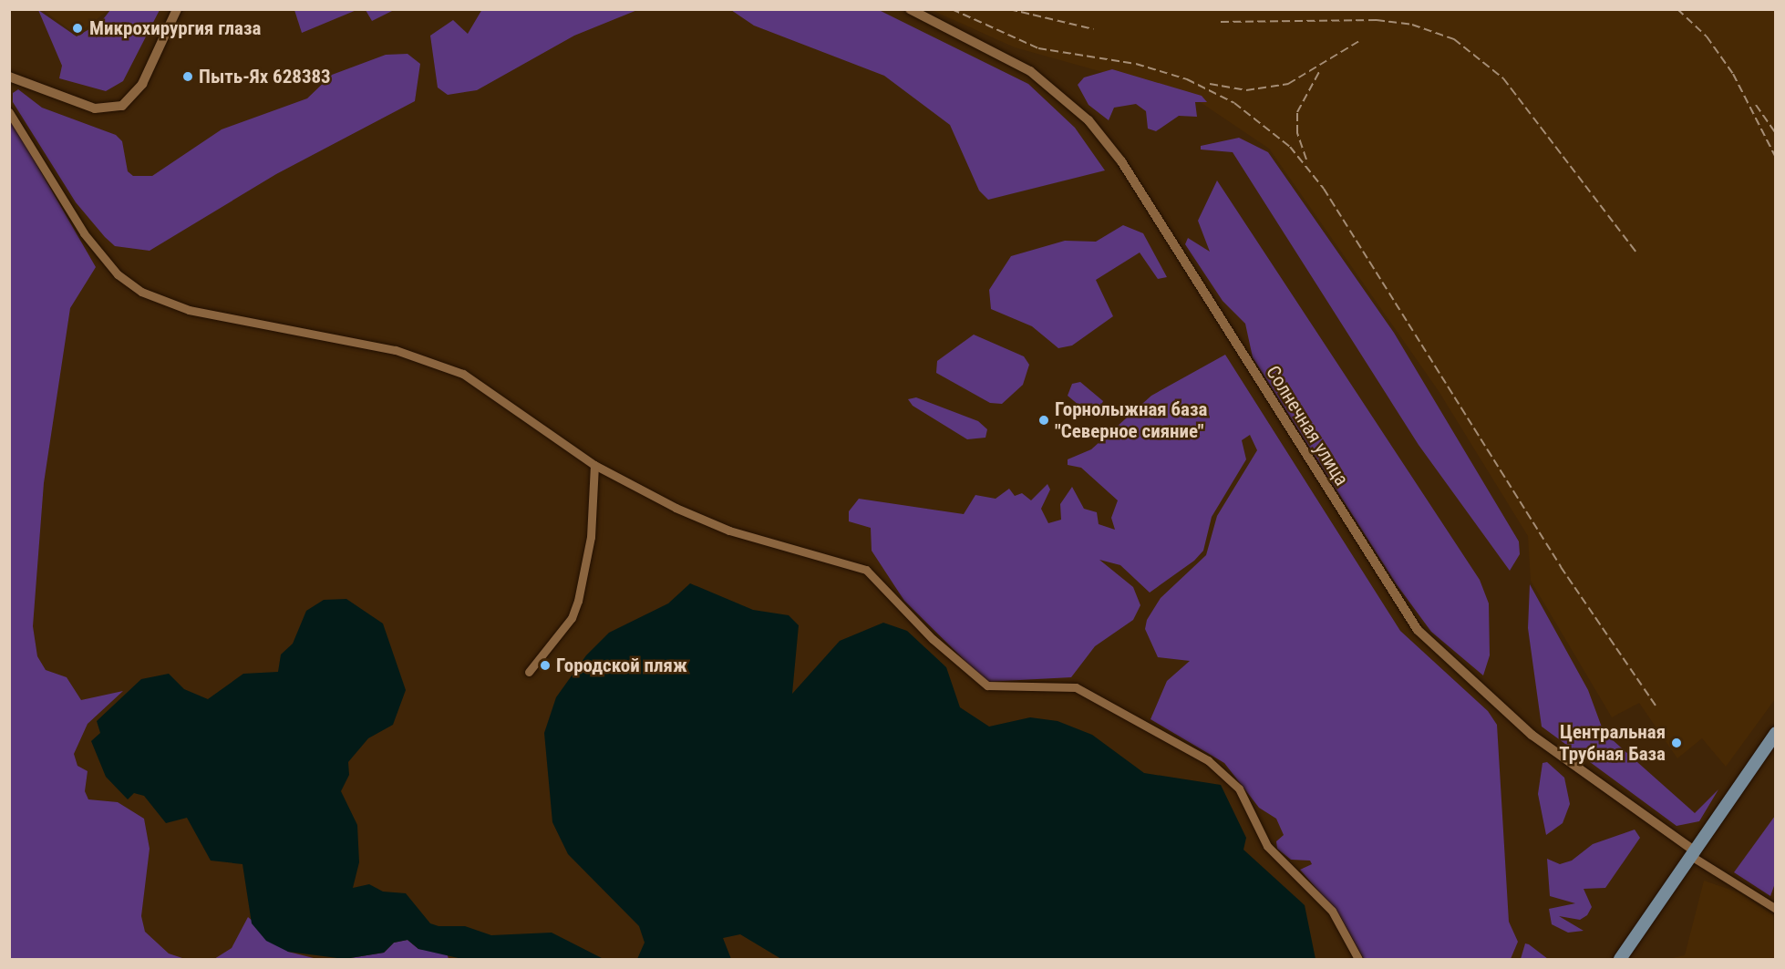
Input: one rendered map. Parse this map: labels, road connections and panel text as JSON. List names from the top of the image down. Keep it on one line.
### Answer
{"streets":{"street":["Солнечная улица"]},"places":["Микрохирургия глаза","Пыть-Ях 628383","Горнолыжная база \"Северное сияние\"","Городской пляж","Центральная Трубная База"]}
